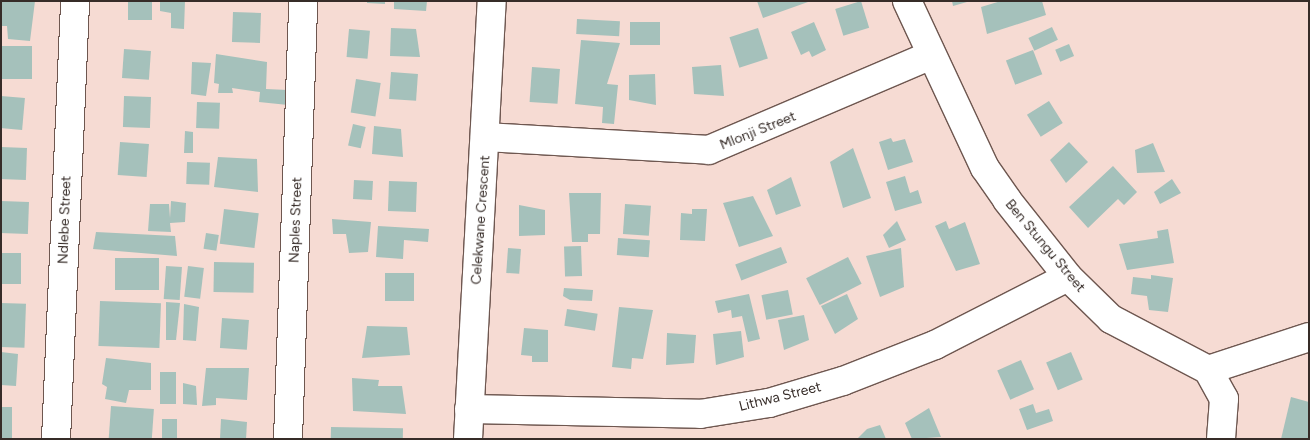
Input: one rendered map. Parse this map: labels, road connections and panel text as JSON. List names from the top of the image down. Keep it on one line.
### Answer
{"streets":{"street":["Mlonji Street","Ndlebe Street","Naples Street","Celekwane Crescent","Ben Stungu Street","Lithwa Street"]},"crossings":[["Mlonji Street","Celekwane Crescent"],["Mlonji Street","Ben Stungu Street"],["Celekwane Crescent","Lithwa Street"],["Ben Stungu Street","Lithwa Street"]]}
